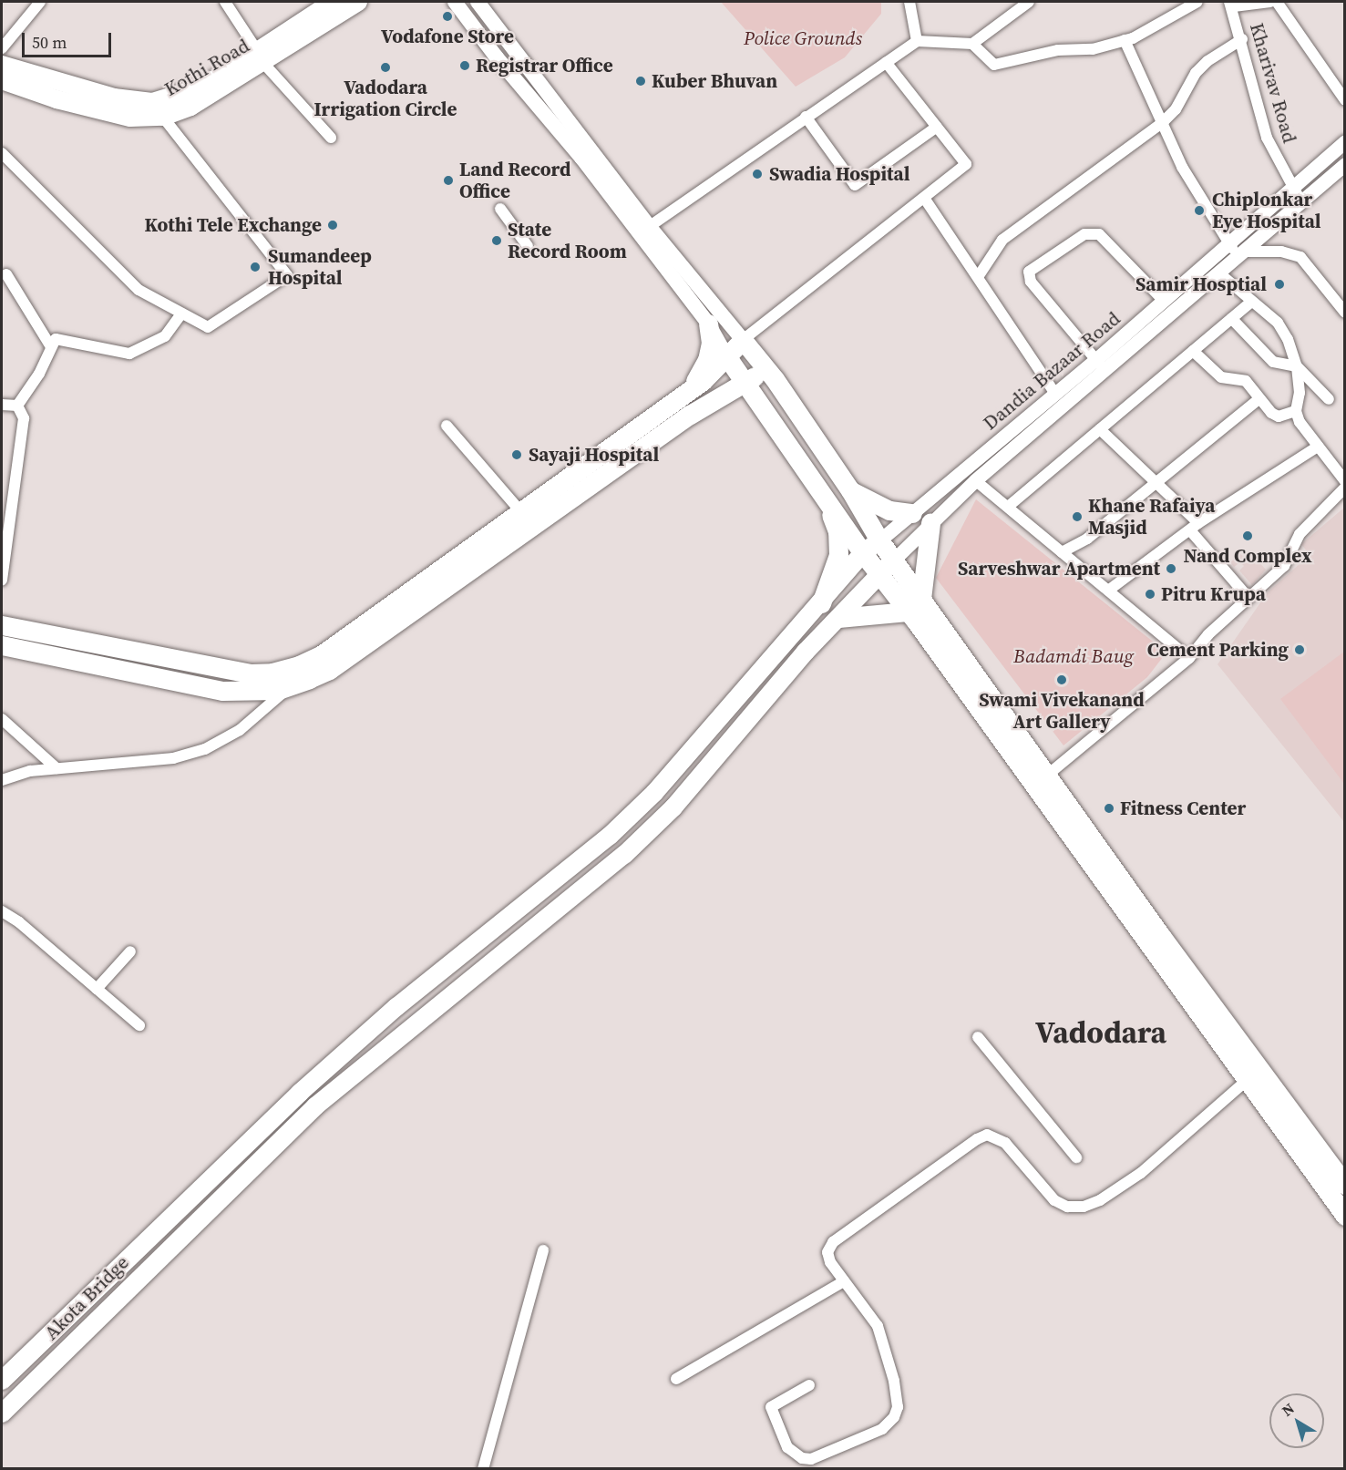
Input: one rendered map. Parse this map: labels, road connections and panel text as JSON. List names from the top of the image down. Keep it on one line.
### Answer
{"streets":{"main road":["Kothi Road","Akota Bridge"],"street":["Kharivav Road","Dandia Bazaar Road"]},"crossings":[["Kharivav Road","Dandia Bazaar Road"],["Dandia Bazaar Road","Akota Bridge"]],"districts":["Vadodara"],"parks":["Police Grounds","Badamdi Baug"],"places":["Vodafone Store","Registrar Office","Vadodara Irrigation Circle","Kuber Bhuvan","Swadia Hospital","Land Record Office","Chiplonkar Eye Hospital","Kothi Tele Exchange","State Record Room","Sumandeep Hospital","Samir Hosptial","Sayaji Hospital","Khane Rafaiya Masjid","Nand Complex","Sarveshwar Apartment","Pitru Krupa","Cement Parking","Swami Vivekanand Art Gallery","Fitness Center"],"scale_bar":"50 m","north":"top left"}
